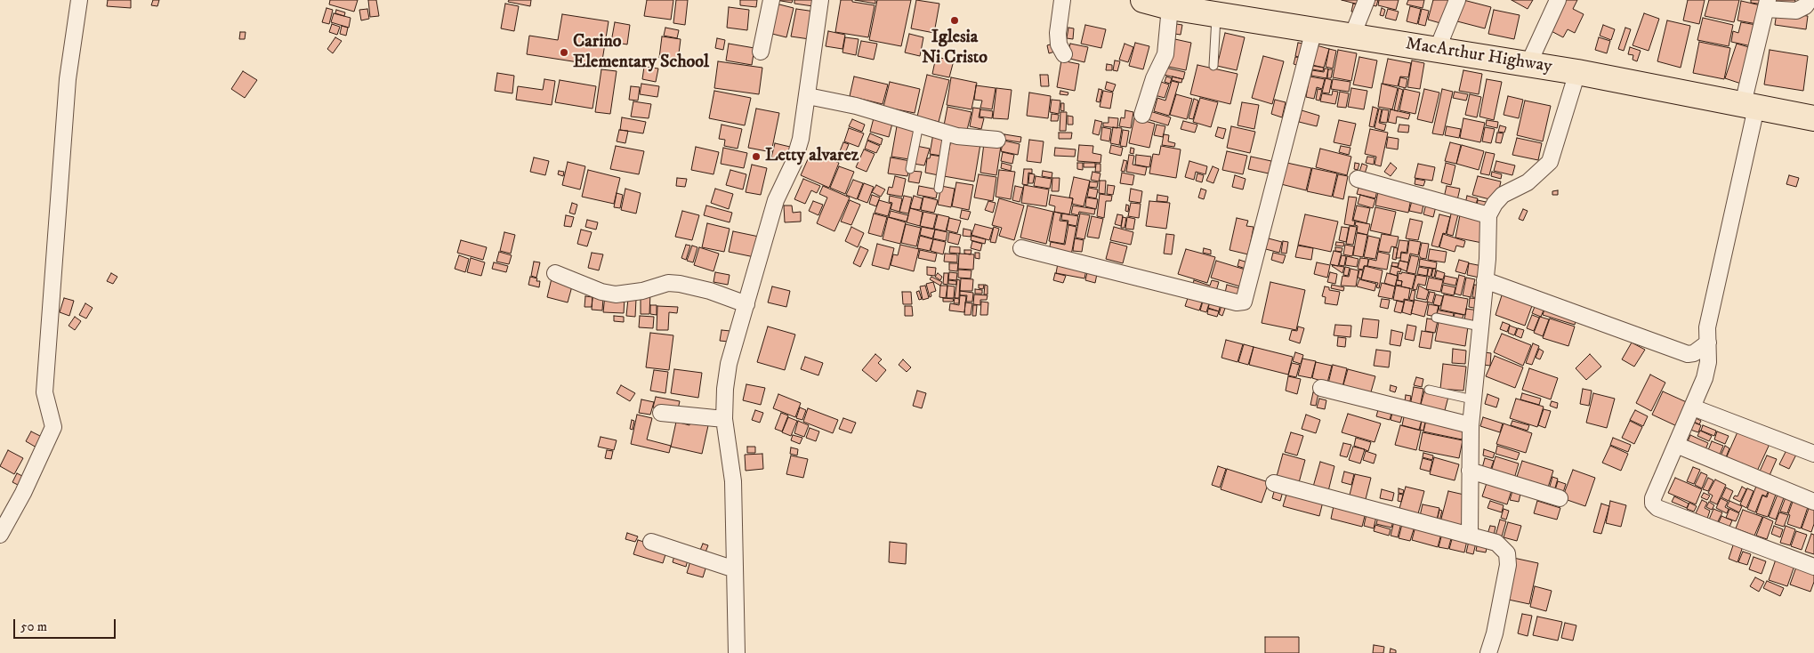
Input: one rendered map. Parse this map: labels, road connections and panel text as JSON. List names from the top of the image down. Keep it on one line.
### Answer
{"streets":{"highway":["MacArthur Highway"]},"places":["Iglesia Ni Cristo","Carino Elementary School","Letty alvarez"],"scale_bar":"50 m"}
